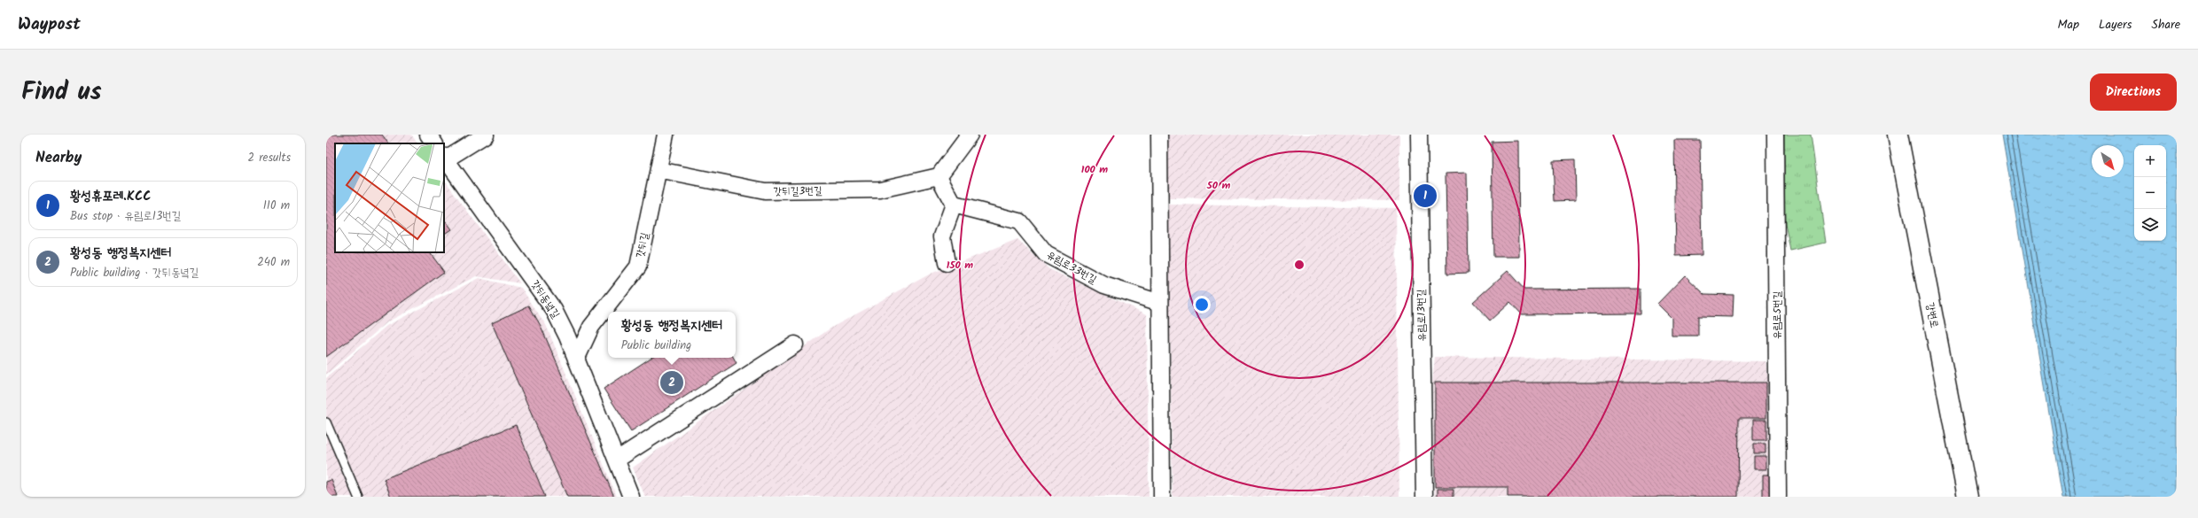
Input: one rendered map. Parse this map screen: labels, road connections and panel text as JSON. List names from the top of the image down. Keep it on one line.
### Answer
{"streets":{"street":["갓뒤길3번길","갓뒤길","유림로33번길","갓뒤동녘길","유림로13번길","유림로5번길","강변로"]},"crossings":[["갓뒤길3번길","갓뒤길"],["갓뒤길","갓뒤동녘길"]],"north":"bottom right","page":{"header":"Waypost","nav":["Map","Layers","Share"],"title":"Find us","buttons":"Directions","heading":["Nearby","2 results"],"map_buttons":["+","−"],"list":[{"mark":"1","name":"황성휴포레.KCC","note":"Bus stop · 유림로13번길","value":"110 m"},{"mark":"2","name":"황성동 행정복지센터","note":"Public building · 갓뒤동녘길","value":"240 m"}],"pins":["1","2"],"popup":["황성동 행정복지센터","Public building"]},"rings":["100 m","50 m","150 m"]}
